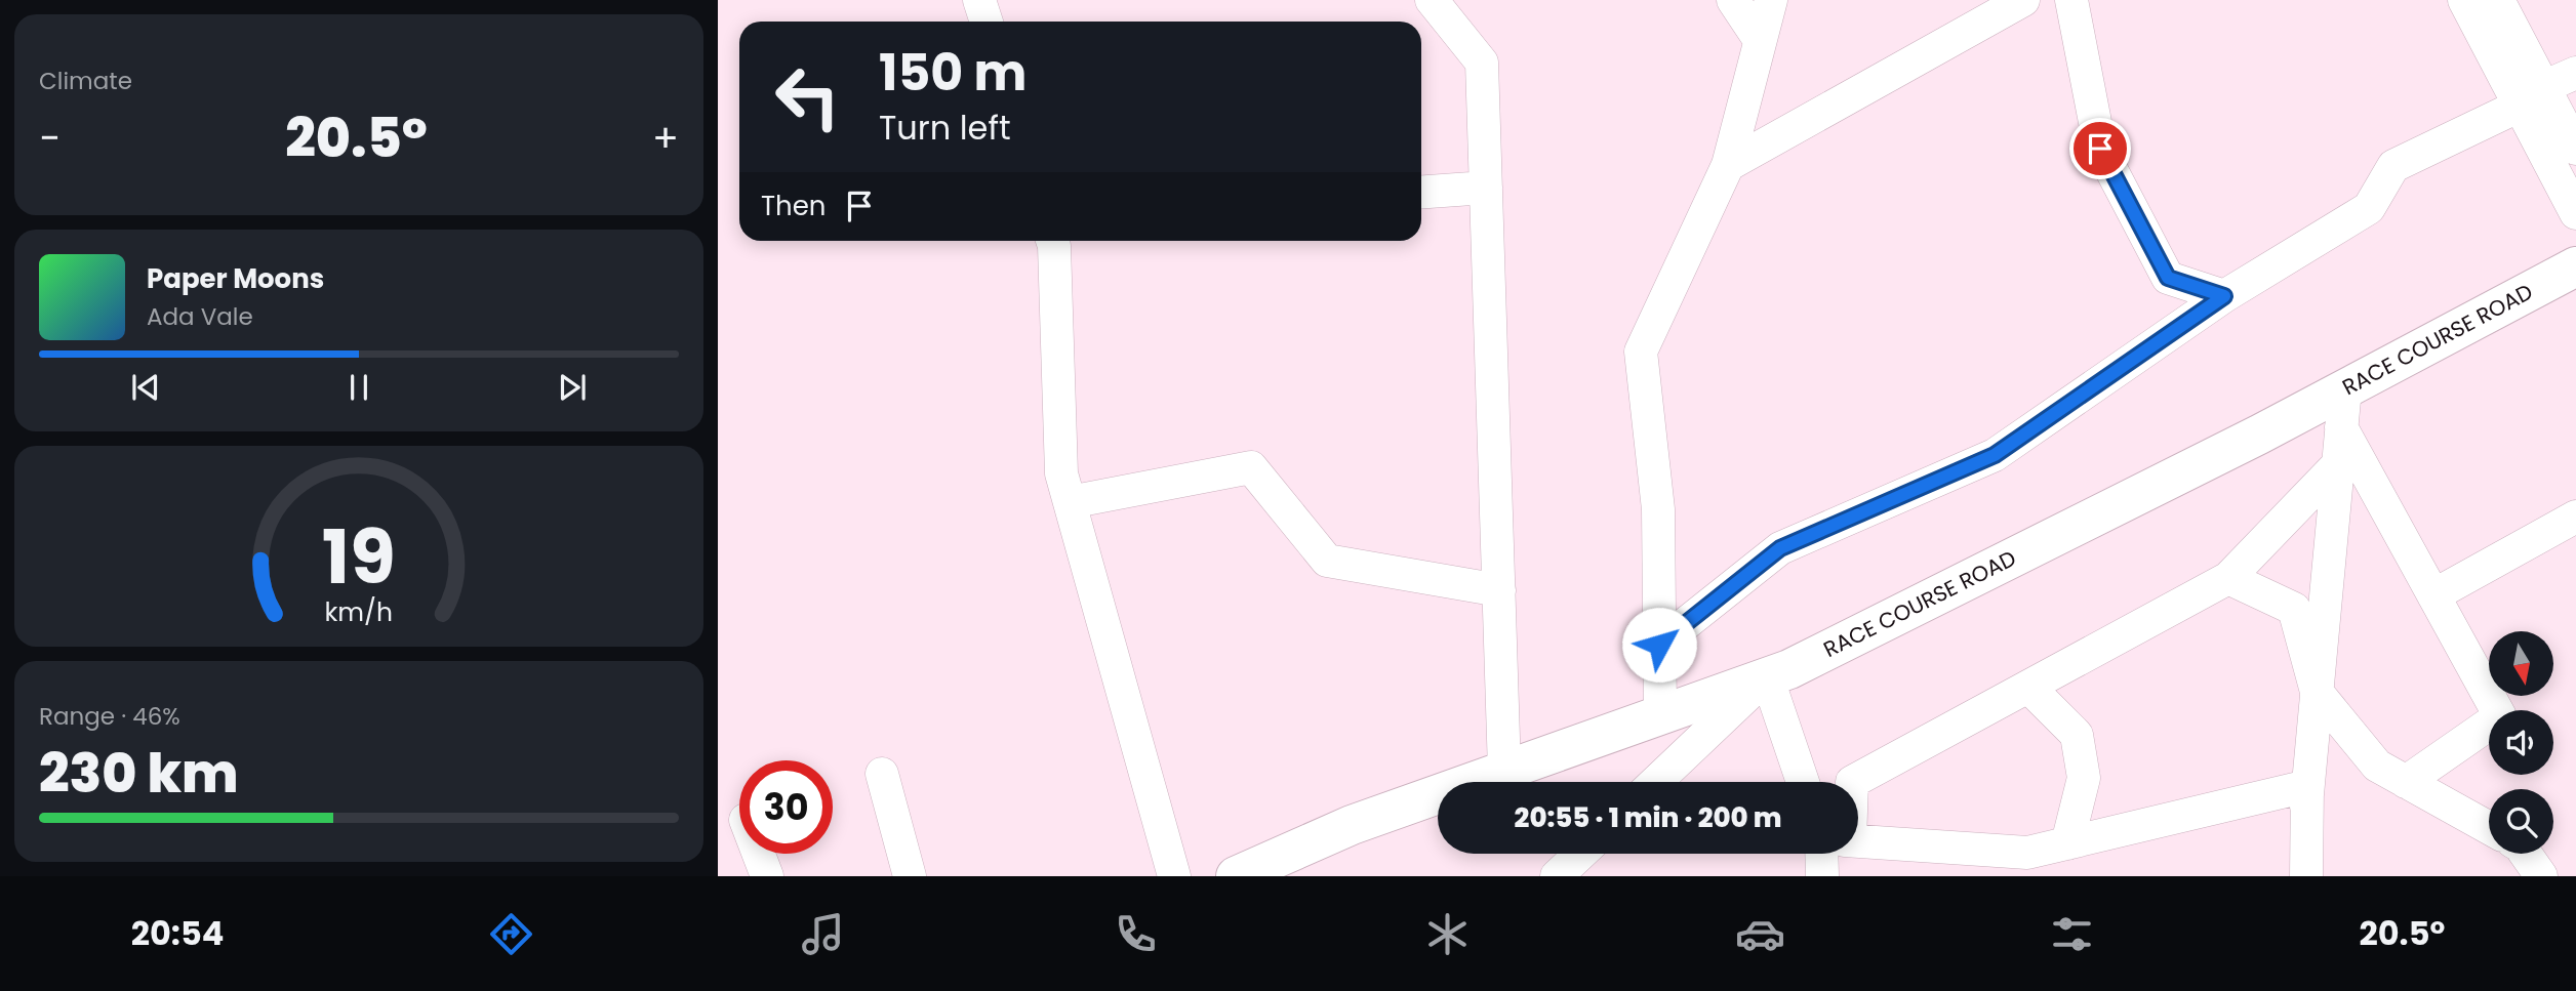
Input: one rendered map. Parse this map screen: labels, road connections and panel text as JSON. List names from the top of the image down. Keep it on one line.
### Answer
{"streets":{"street":["RACE COURSE ROAD"]},"north":"bottom","page":{"tile":["Climate",["Range · 46%","230 km"]],"turn":["150 m","Turn left"],"heat":["−","20.5°","+"],"then":"Then","song":["Paper Moons","Ada Vale"],"limit":"30","trip":"20:55 · 1 min · 200 m","tabs":["20:54","20.5°"],"gauge":["19","km/h"]}}
